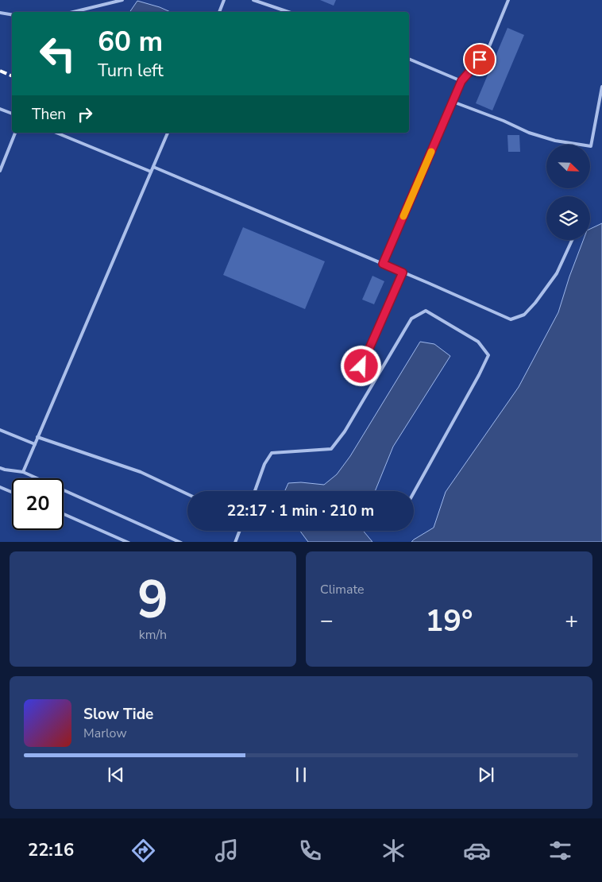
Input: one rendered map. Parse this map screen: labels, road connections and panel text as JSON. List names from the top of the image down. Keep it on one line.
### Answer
{"north":"bottom right","page":{"turn":["60 m","Turn left"],"then":"Then","limit":"20","trip":"22:17 · 1 min · 210 m","tile":[["9","km/h"],"Climate"],"heat":["−","19°","+"],"song":["Slow Tide","Marlow"],"tabs":"22:16"}}
